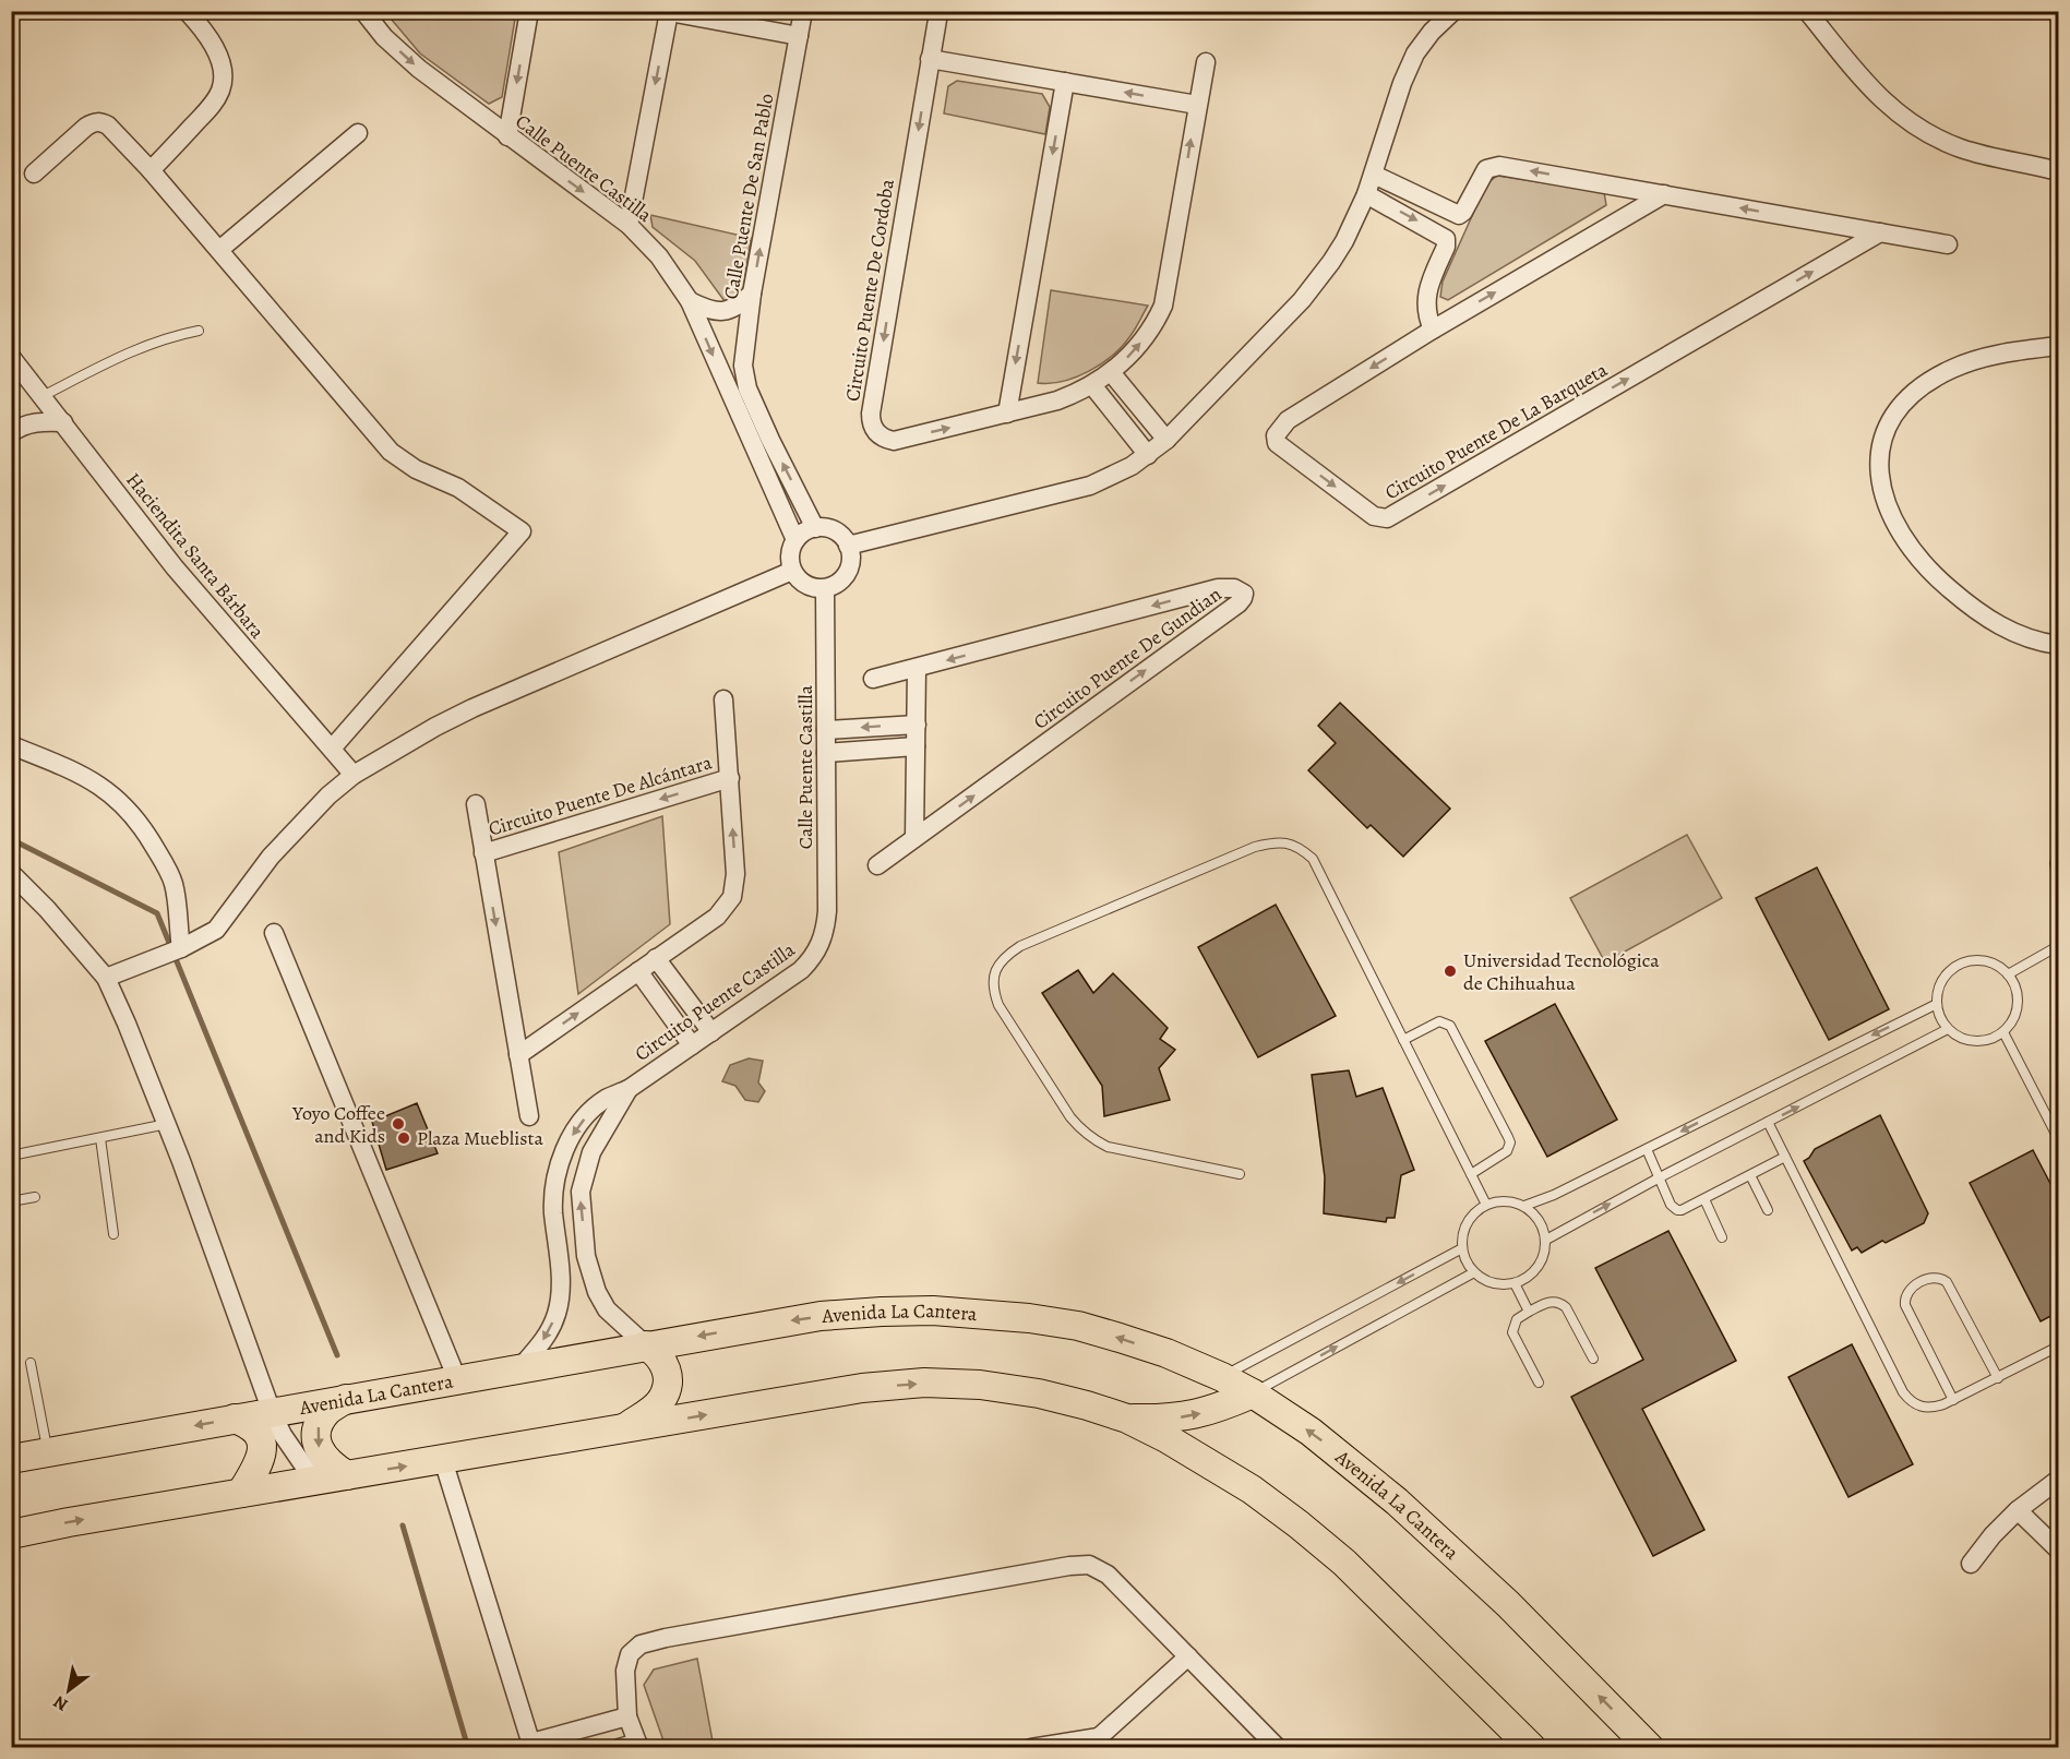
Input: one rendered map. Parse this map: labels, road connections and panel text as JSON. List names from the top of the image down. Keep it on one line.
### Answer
{"streets":{"main road":["Avenida La Cantera"],"street":["Calle Puente Castilla","Calle Puente De San Pablo","Circuito Puente De Cordoba","Circuito Puente De La Barqueta","Haciendita Santa Bárbara","Circuito Puente De Gundian","Circuito Puente De Alcántara","Circuito Puente Castilla"]},"crossings":[["Calle Puente Castilla","Calle Puente De San Pablo"],["Calle Puente Castilla","Circuito Puente Castilla"],["Circuito Puente Castilla","Avenida La Cantera"]],"places":["Universidad Tecnológica de Chihuahua","Yoyo Coffee and Kids","Plaza Mueblista"],"north":"bottom left"}
